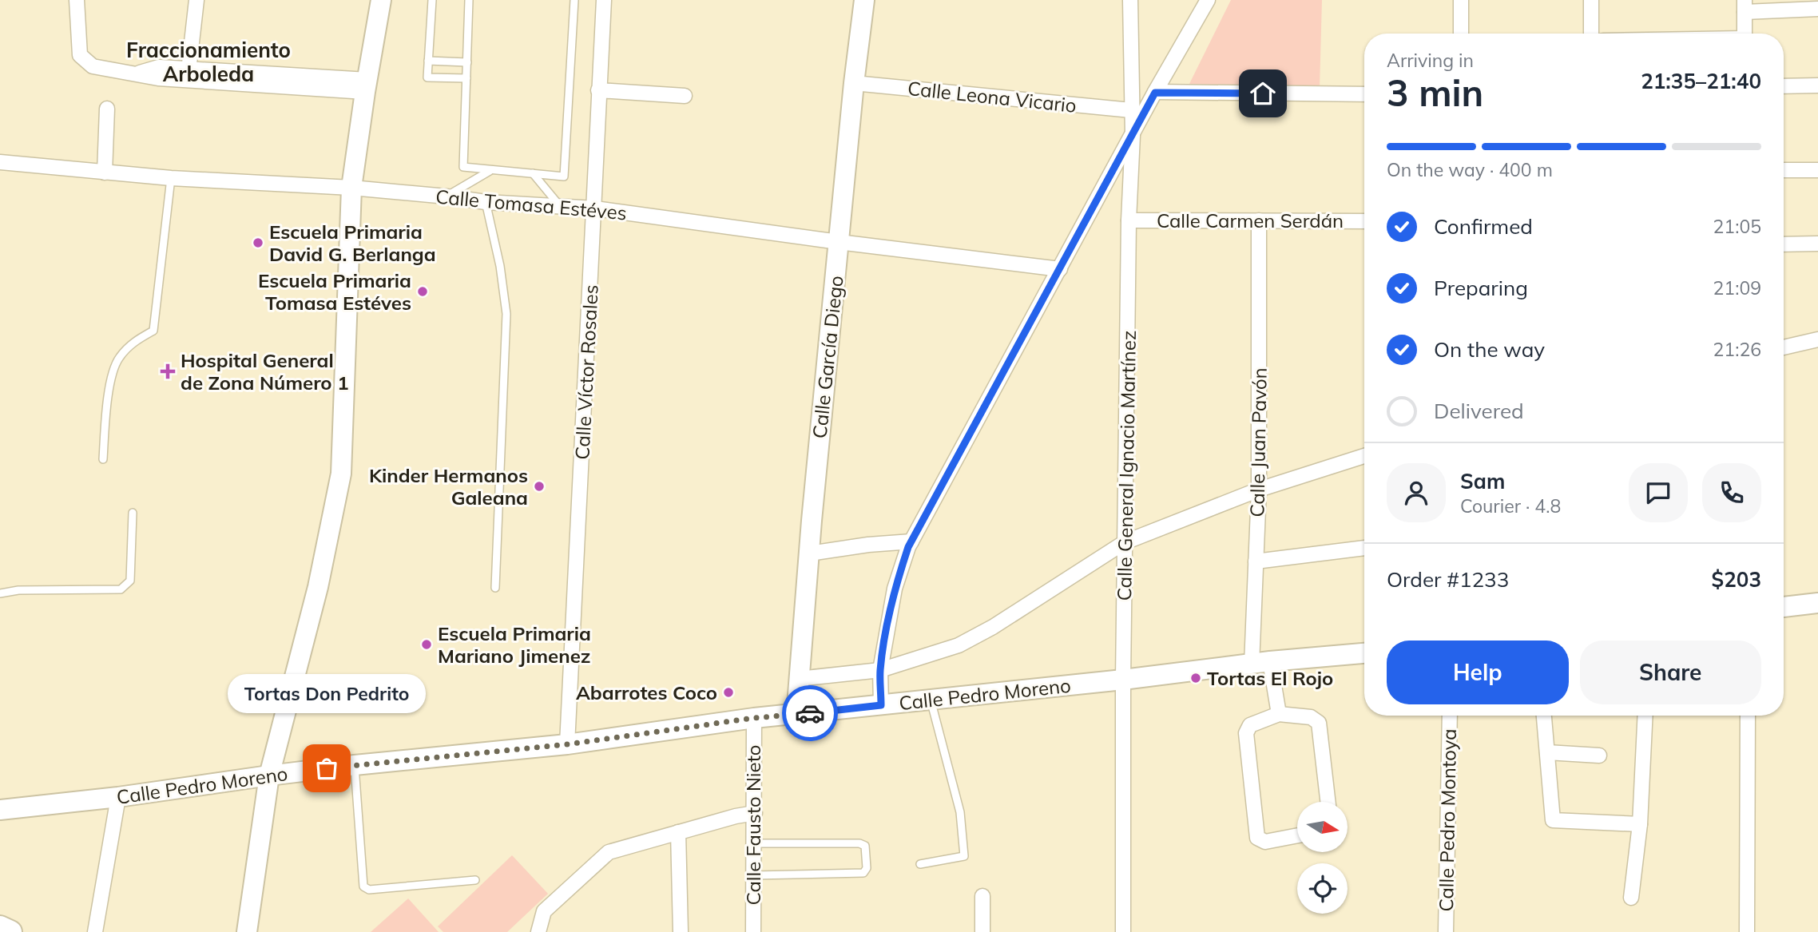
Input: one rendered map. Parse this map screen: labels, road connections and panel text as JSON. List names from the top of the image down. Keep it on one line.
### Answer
{"streets":{"street":["Calle Leona Vicario","Calle Tomasa Estéves","Calle Carmen Serdán","Calle García Diego","Calle Víctor Rosales","Calle Juan Pavón","Calle General Ignacio Martínez","Calle Pedro Moreno","Calle Pedro Montoya","Calle Fausto Nieto"]},"crossings":[["Calle Leona Vicario","Calle García Diego"],["Calle Leona Vicario","Calle General Ignacio Martínez"],["Calle Tomasa Estéves","Calle García Diego"],["Calle Tomasa Estéves","Calle Víctor Rosales"],["Calle Carmen Serdán","Calle Juan Pavón"],["Calle Carmen Serdán","Calle General Ignacio Martínez"],["Calle García Diego","Calle Pedro Moreno"],["Calle Víctor Rosales","Calle Pedro Moreno"],["Calle Juan Pavón","Calle Pedro Moreno"],["Calle General Ignacio Martínez","Calle Pedro Moreno"],["Calle Pedro Moreno","Calle Fausto Nieto"]],"districts":["Fraccionamiento Arboleda"],"places":{"other":["Escuela Primaria David G. Berlanga","Escuela Primaria Tomasa Estéves","Kinder Hermanos Galeana","Escuela Primaria Mariano Jimenez","Tortas El Rojo","Abarrotes Coco","Tortas Don Pedrito"],"health":["Hospital General de Zona Número 1"]},"north":"right","page":{"heading":["3 min","Arriving in","21:35–21:40"],"panel":["Sam","Courier · 4.8","Order #1233","$203"],"bar":"On the way · 400 m","list":[["Confirmed","21:05"],["Preparing","21:09"],["On the way","21:26"],"Delivered"],"buttons":["Help","Share"],"bubble":"Tortas Don Pedrito"}}
